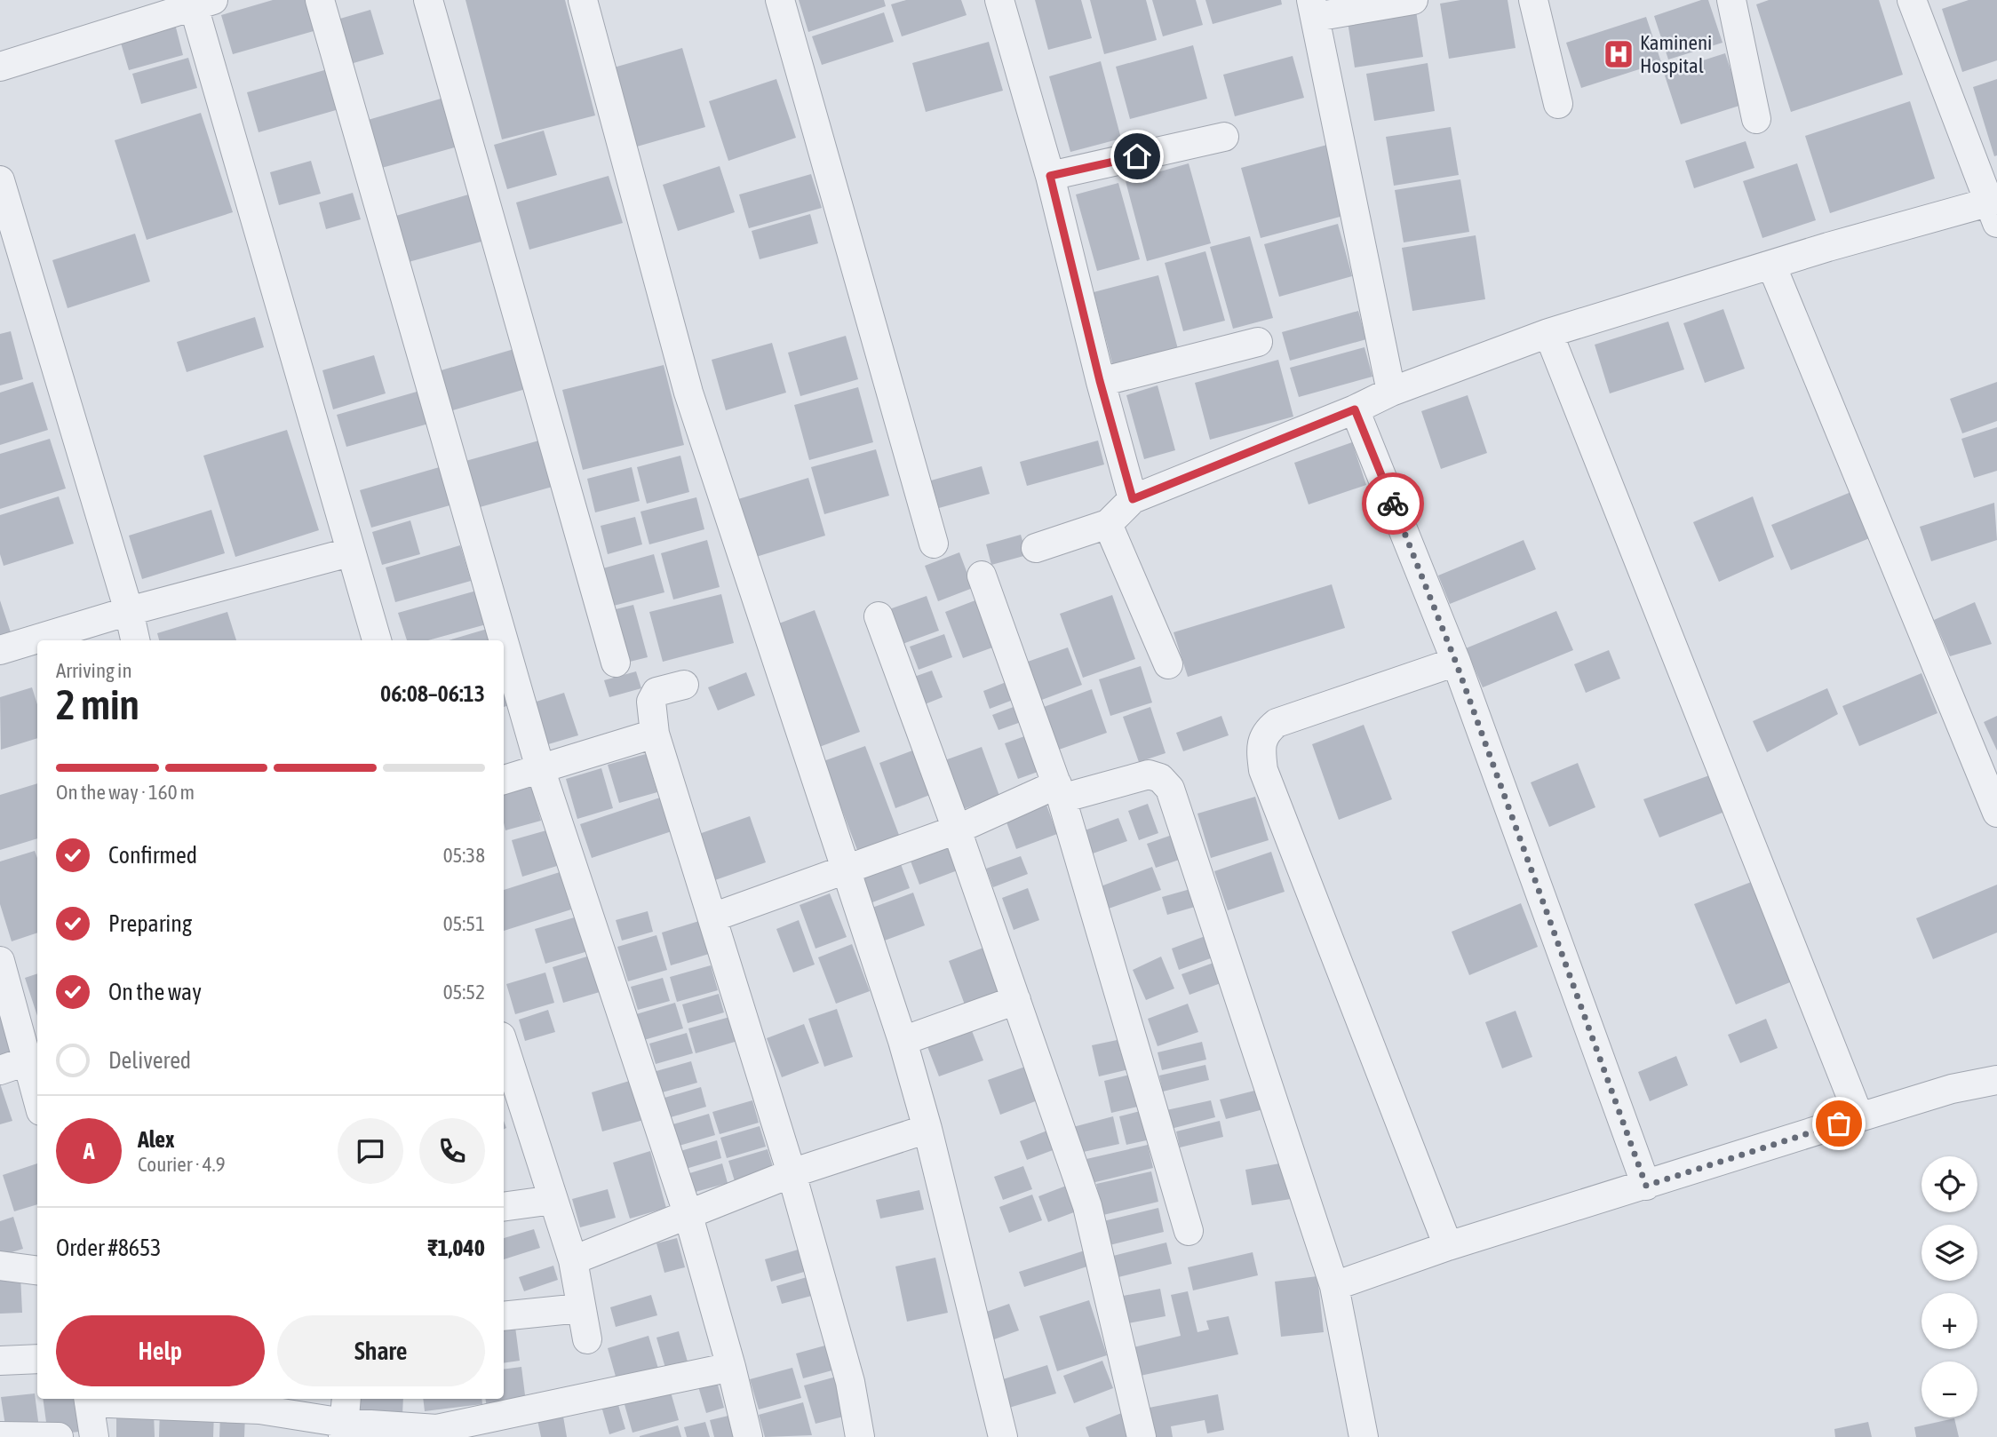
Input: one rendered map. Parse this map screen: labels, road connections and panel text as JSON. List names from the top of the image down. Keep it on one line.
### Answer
{"places":{"hospital":["Kamineni Hospital"]},"page":{"heading":["2 min","Arriving in","06:08–06:13"],"panel":["Alex","Courier · 4.9","Order #8653","₹1,040"],"bar":"On the way · 160 m","list":[["Confirmed","05:38"],["Preparing","05:51"],["On the way","05:52"],"Delivered"],"round":"A","map_buttons":["+","−"],"buttons":["Help","Share"]}}
